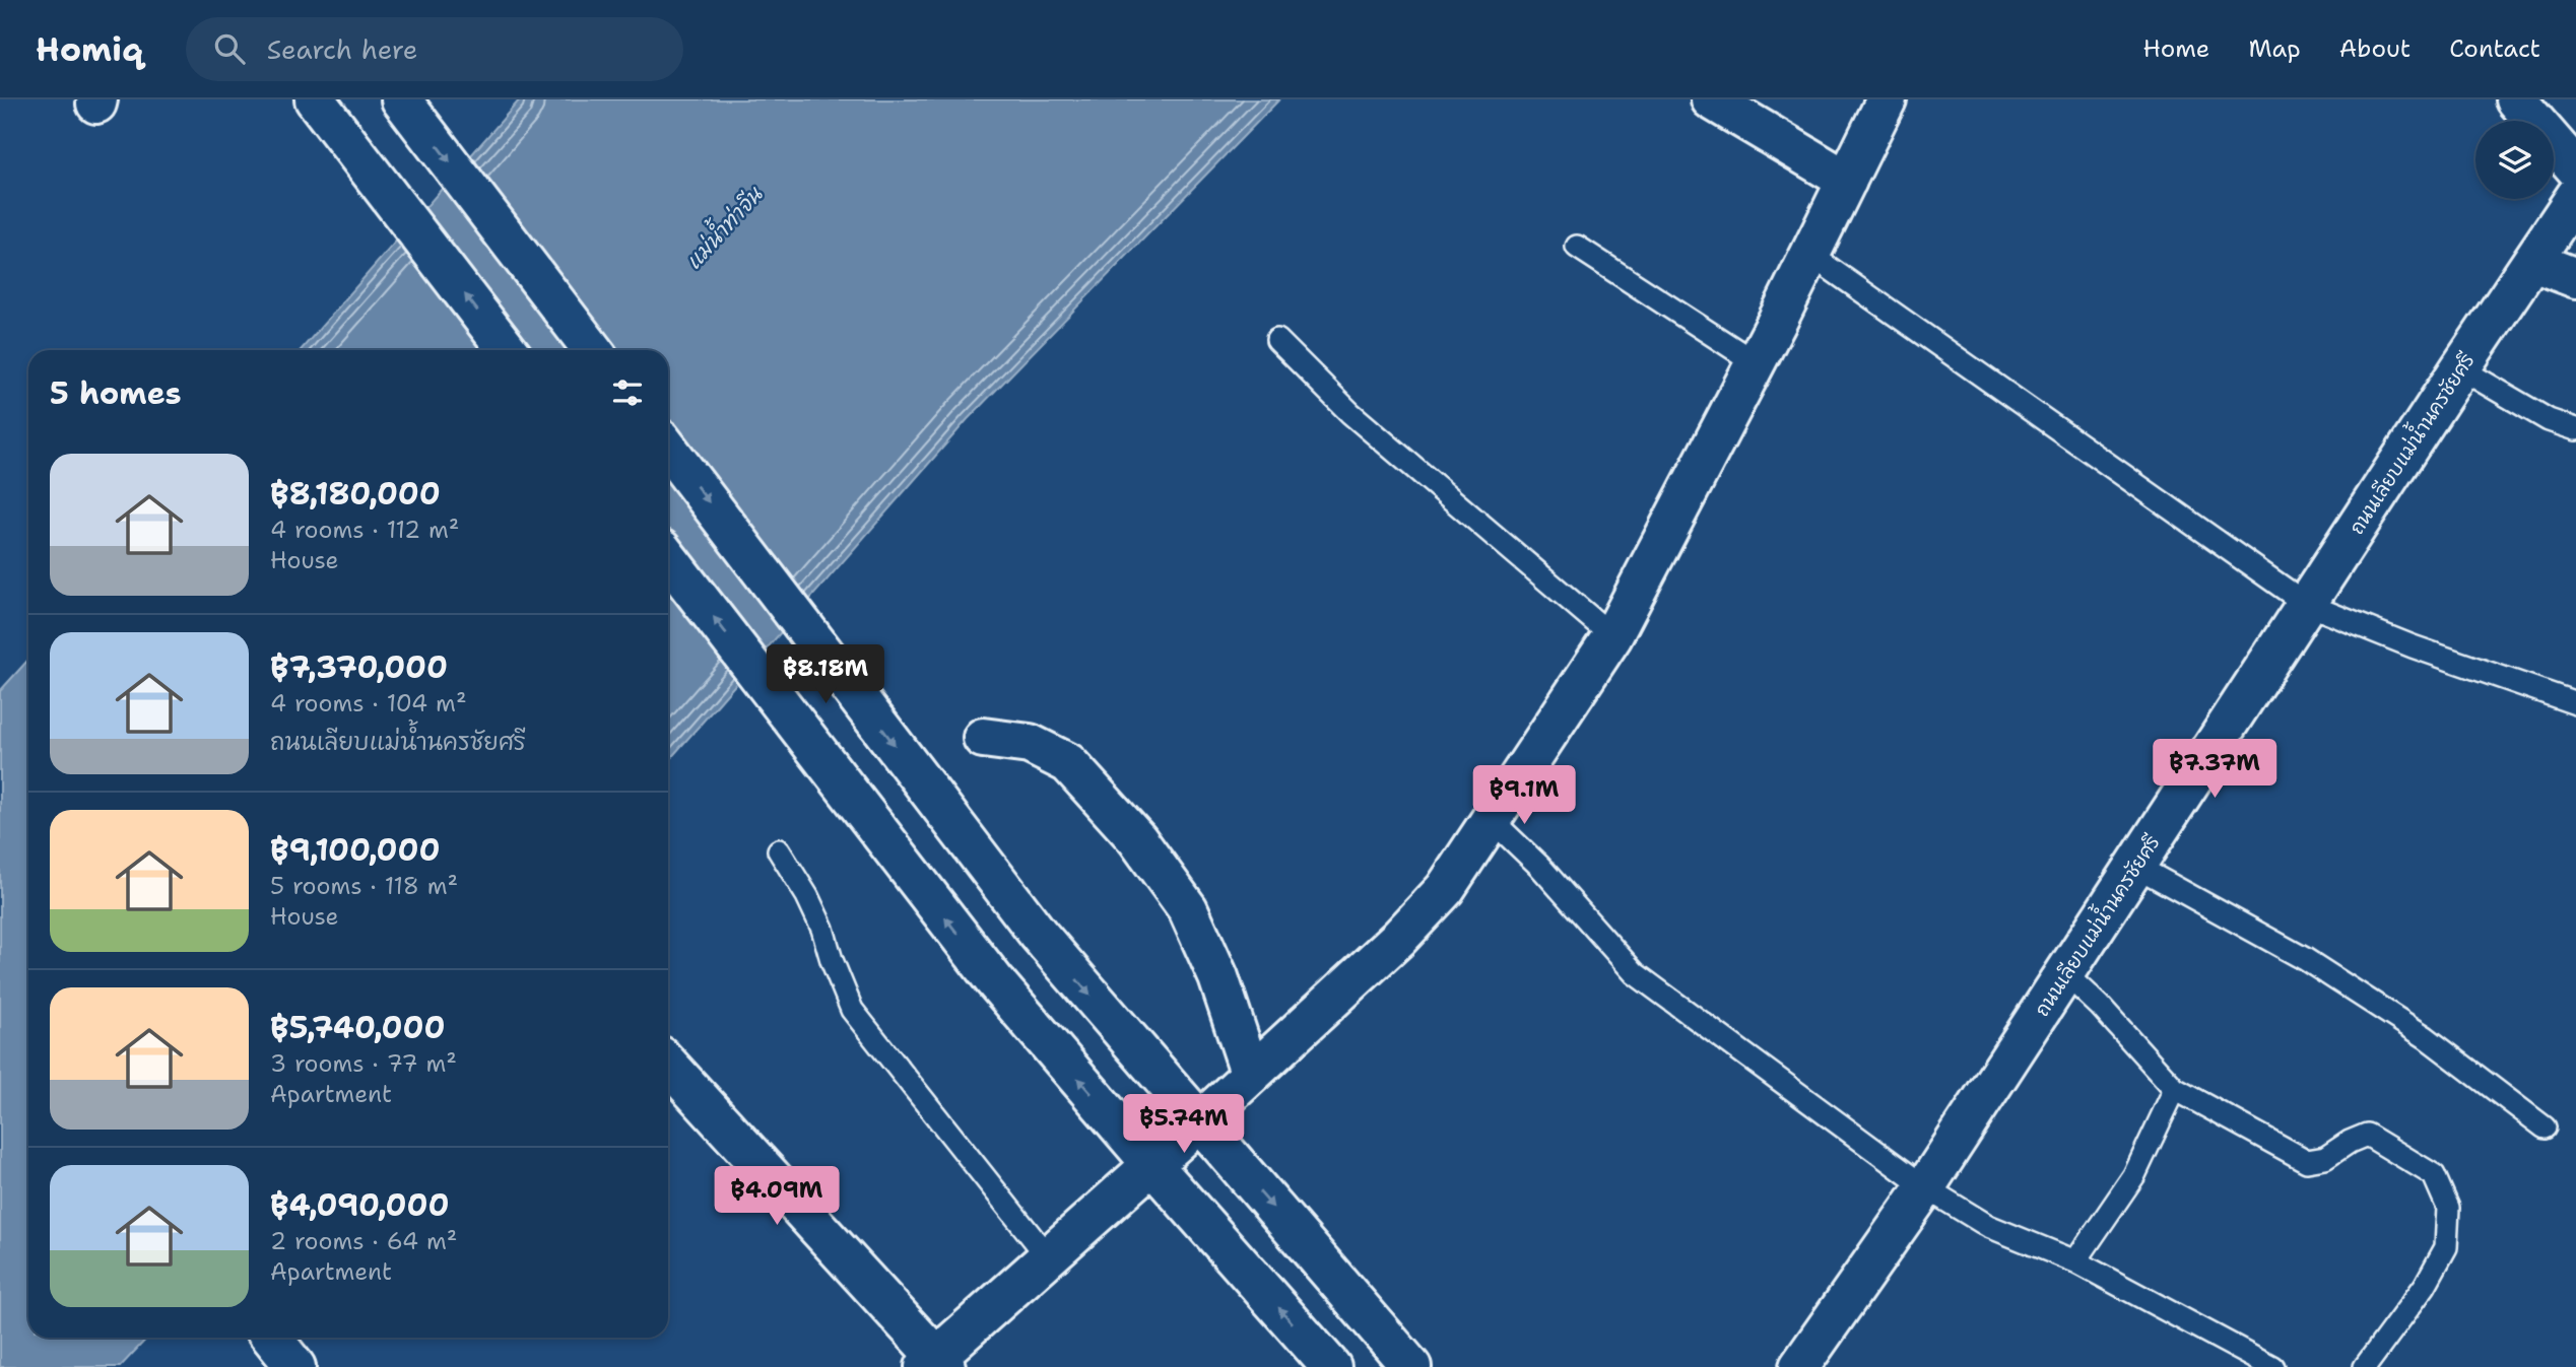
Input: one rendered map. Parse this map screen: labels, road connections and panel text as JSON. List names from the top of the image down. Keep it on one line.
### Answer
{"streets":{"main road":["ถนนเลียบแม่น้ำนครชัยศรี"]},"water":["แม่น้ำท่าจีน"],"page":{"header":"Homiq","search":"Search here","nav":["Home","Map","About","Contact"],"heading":"5 homes","list":[{"name":"฿8,180,000","note":"4 rooms · 112 m² · House"},{"name":"฿7,370,000","note":"4 rooms · 104 m² · ถนนเลียบแม่น้ำนครชัยศรี"},{"name":"฿9,100,000","note":"5 rooms · 118 m² · House"},{"name":"฿5,740,000","note":"3 rooms · 77 m² · Apartment"},{"name":"฿4,090,000","note":"2 rooms · 64 m² · Apartment"}],"price":["฿8.18M","฿7.37M","฿9.1M","฿5.74M","฿4.09M"]}}
